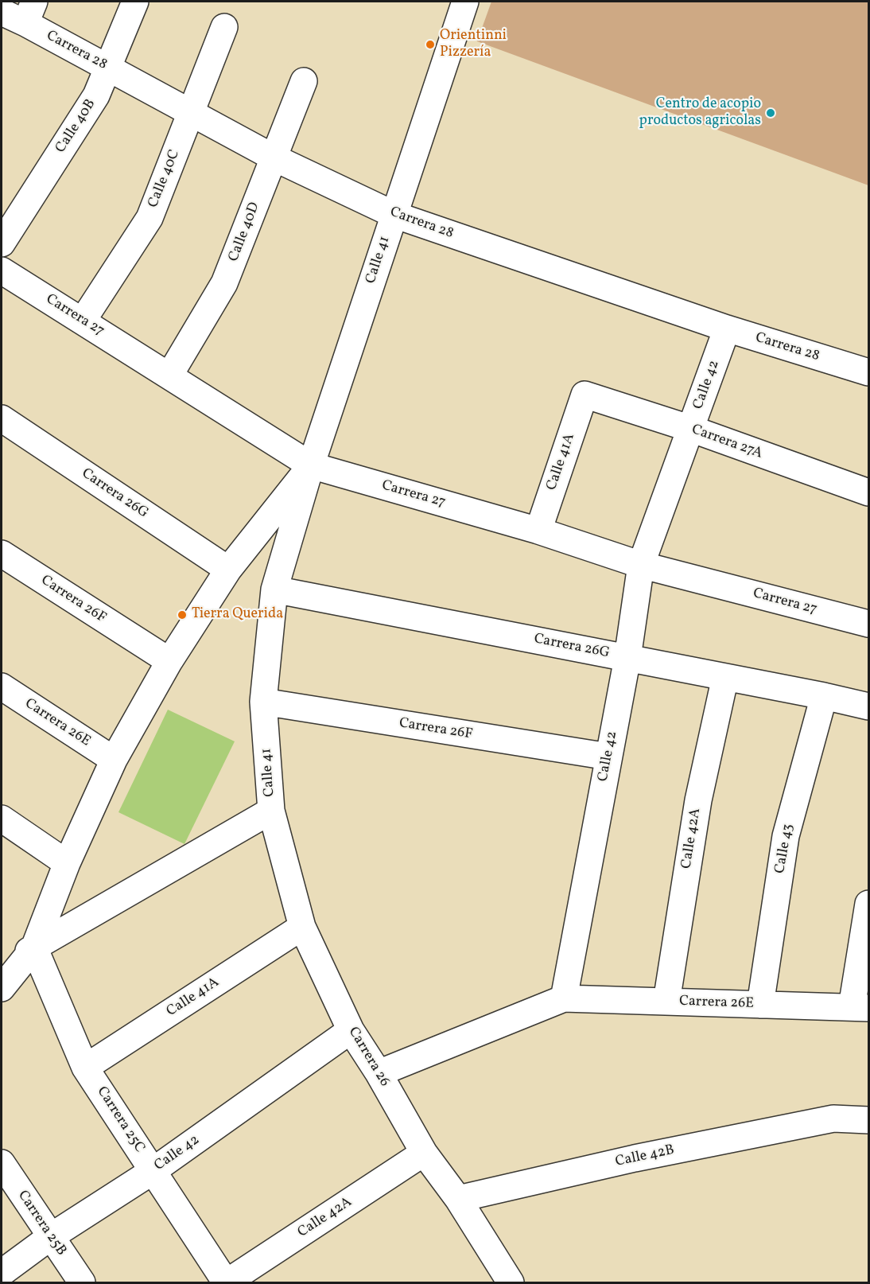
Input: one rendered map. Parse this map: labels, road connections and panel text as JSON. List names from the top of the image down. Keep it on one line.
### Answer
{"streets":{"street":["Carrera 28","Calle 40B","Calle 40C","Calle 40D","Calle 41","Carrera 27","Calle 42","Carrera 27A","Calle 41A","Carrera 26G","Carrera 26F","Carrera 26E","Calle 42A","Calle 43","Carrera 26","Carrera 25C","Calle 42B","Carrera 25B"]},"crossings":[["Carrera 28","Calle 40B"],["Carrera 28","Calle 40C"],["Carrera 28","Calle 40D"],["Carrera 28","Calle 41"],["Carrera 28","Calle 42"],["Calle 40C","Carrera 27"],["Calle 40D","Carrera 27"],["Calle 41","Carrera 27"],["Calle 41","Carrera 26G"],["Calle 41","Carrera 26F"],["Calle 41","Carrera 26E"],["Calle 41","Carrera 26"],["Calle 41","Carrera 25C"],["Carrera 27","Calle 42"],["Carrera 27","Calle 41A"],["Calle 42","Carrera 27A"],["Calle 42","Carrera 26G"],["Calle 42","Carrera 26F"],["Calle 42","Carrera 26E"],["Calle 42","Carrera 26"],["Calle 42","Carrera 25C"],["Calle 42","Carrera 25B"],["Carrera 27A","Calle 41A"],["Calle 41A","Carrera 26"],["Calle 41A","Carrera 25C"],["Carrera 26G","Calle 42A"],["Carrera 26G","Calle 43"],["Carrera 26E","Calle 42A"],["Carrera 26E","Calle 43"],["Calle 42A","Carrera 26"],["Calle 42A","Carrera 25C"],["Carrera 26","Calle 42B"]],"places":["Orientinni Pizzería","Centro de acopio productos agricolas","Tierra Querida"]}
